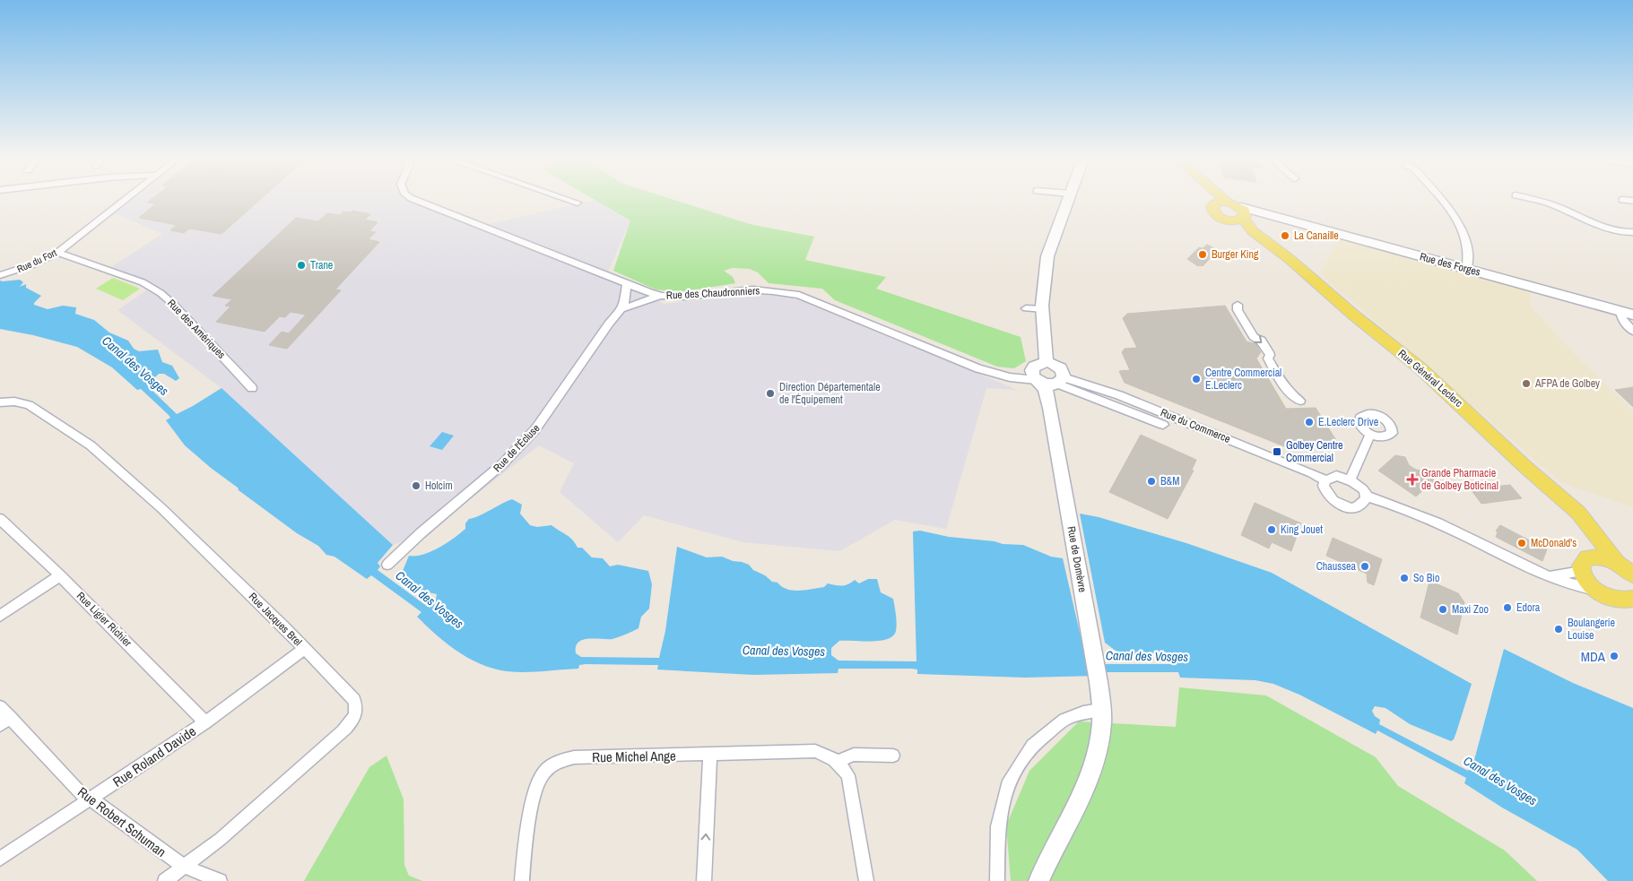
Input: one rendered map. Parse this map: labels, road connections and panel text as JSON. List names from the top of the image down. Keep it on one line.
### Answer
{"streets":{"main road":["Rue Général Leclerc"],"street":["Rue du Fort","Rue des Forges","Rue des Chaudronniers","Rue des Amériques","Rue du Commerce","Rue de l'Écluse","Rue de Domèvre","Rue Ligier Richier","Rue Jacques Brel","Rue Roland Davide","Rue Michel Ange","Rue Robert Schuman"]},"crossings":[["Rue du Fort","Rue des Amériques"],["Rue des Forges","Rue Général Leclerc"],["Rue des Chaudronniers","Rue du Commerce"],["Rue des Chaudronniers","Rue de l'Écluse"],["Rue des Chaudronniers","Rue de Domèvre"],["Rue du Commerce","Rue de Domèvre"],["Rue Ligier Richier","Rue Roland Davide"],["Rue Jacques Brel","Rue Roland Davide"],["Rue Jacques Brel","Rue Robert Schuman"],["Rue Roland Davide","Rue Robert Schuman"]],"water":["Canal des Vosges"],"places":{"other":["La Canaille","Burger King","Trane","Centre Commercial E.Leclerc","AFPA de Golbey","Direction Départementale de l'Équipement","E.Leclerc Drive","B&M","Holcim","King Jouet","McDonald's","Chaussea","So Bio","Edora","Maxi Zoo","Boulangerie Louise","MDA"],"transit":["Golbey Centre Commercial"],"health":["Grande Pharmacie de Golbey Boticinal"]}}
